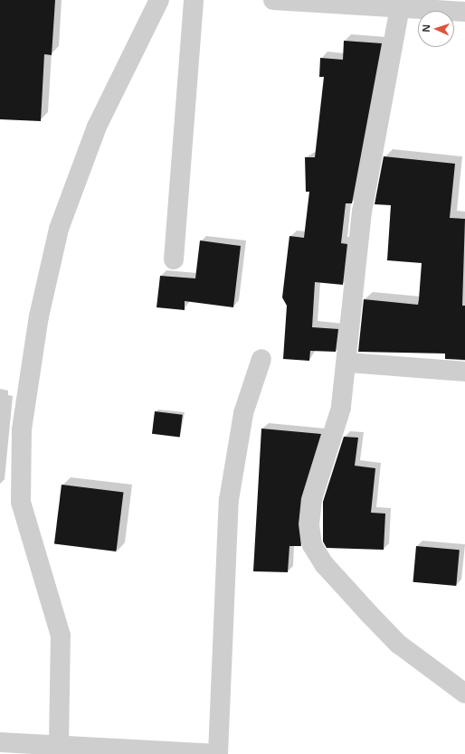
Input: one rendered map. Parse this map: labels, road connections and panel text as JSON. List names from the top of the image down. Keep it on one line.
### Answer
{"north":"left"}
